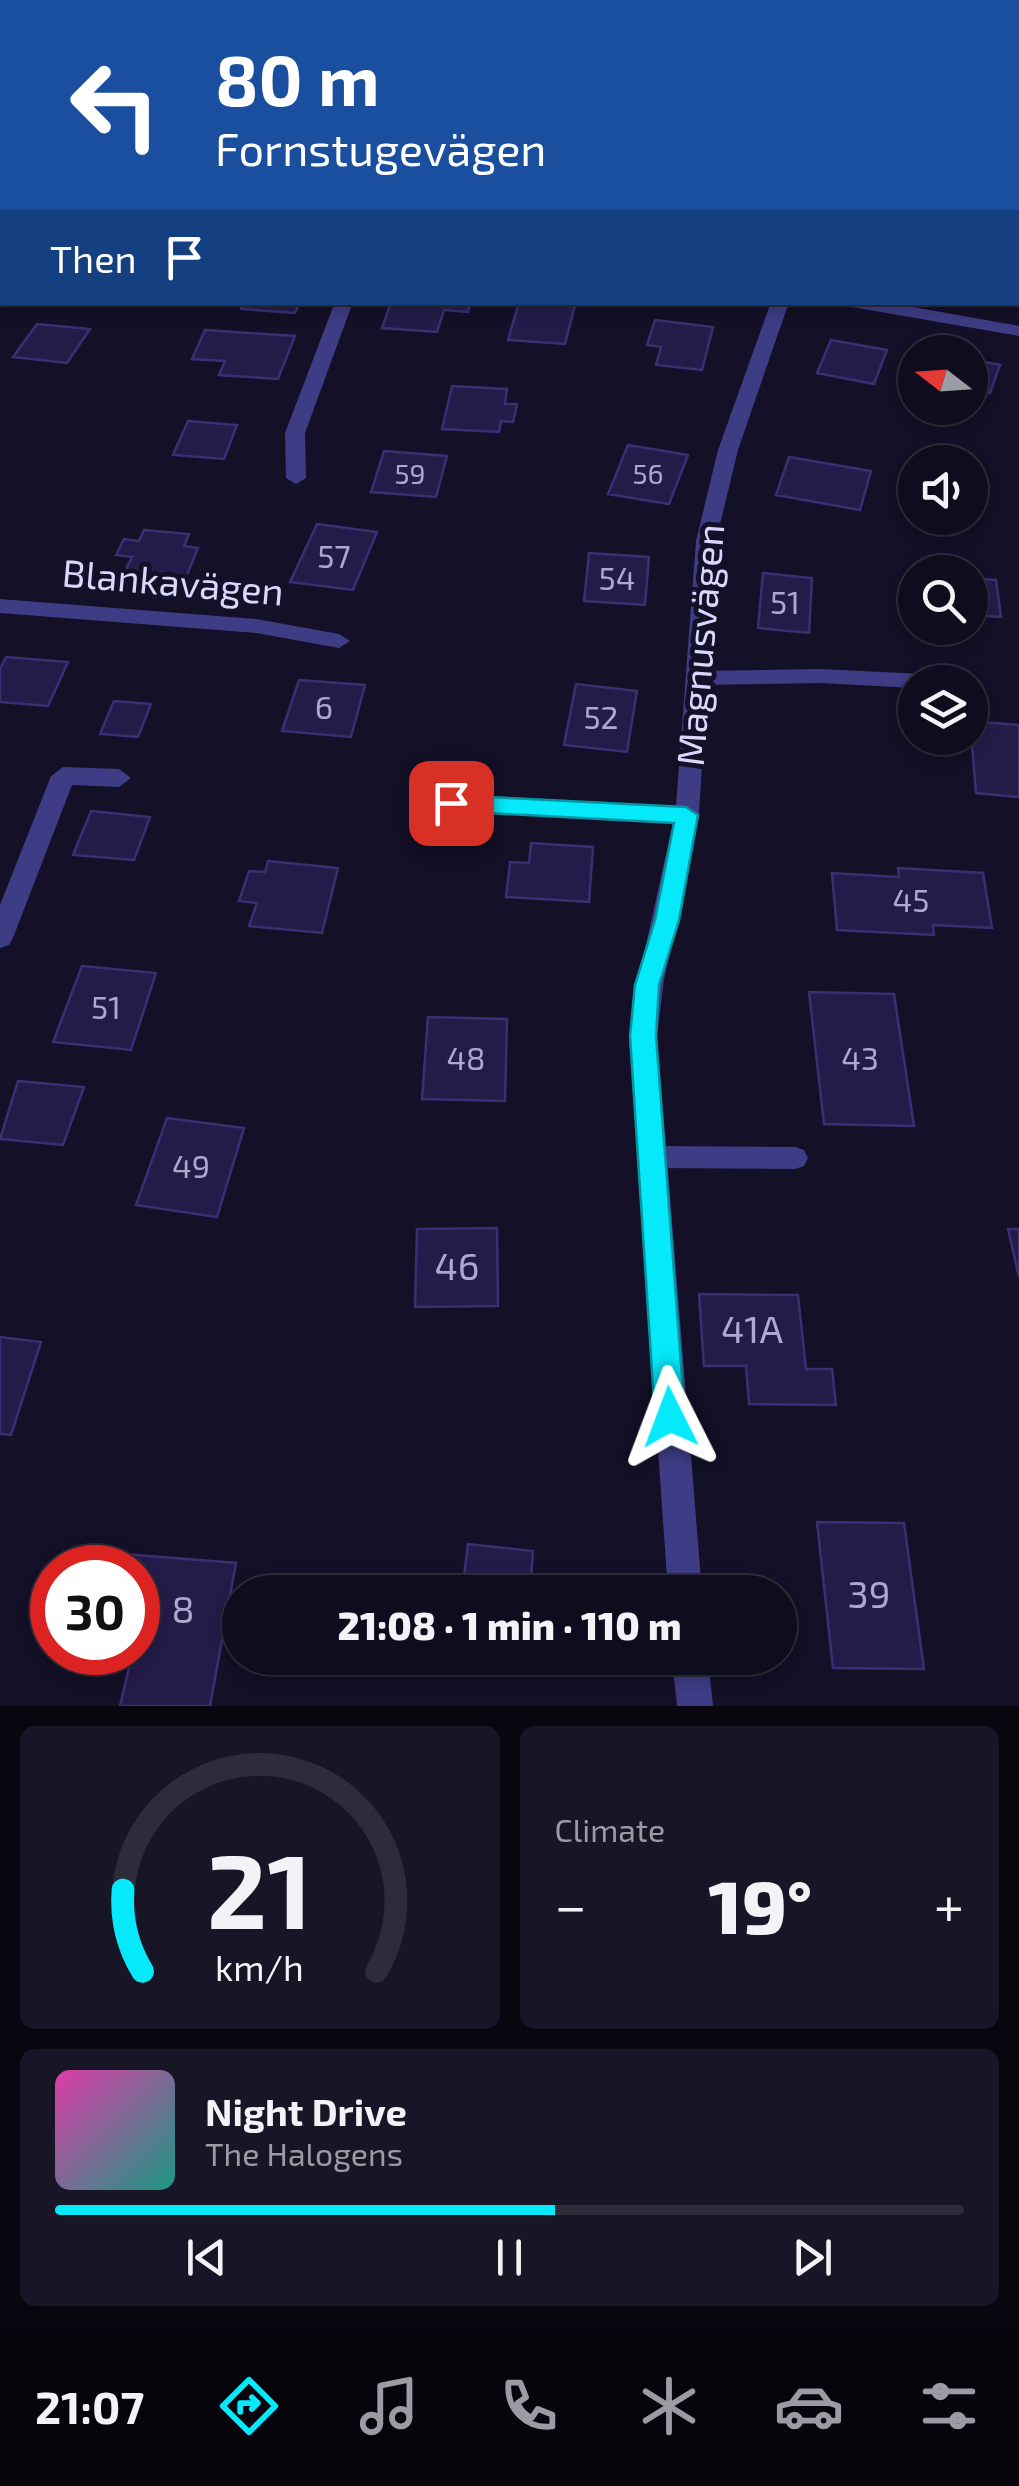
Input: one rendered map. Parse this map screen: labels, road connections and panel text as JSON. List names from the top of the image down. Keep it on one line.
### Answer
{"streets":{"street":["Blankavägen","Magnusvägen"]},"house_numbers":["59","56","57","54","51","6","52","45","51","48","43","49","46","41A","39","8"],"north":"left","page":{"turn":["80 m","Fornstugevägen"],"then":"Then","limit":"30","trip":"21:08 · 1 min · 110 m","tile":"Climate","heat":["−","19°","+"],"song":["Night Drive","The Halogens"],"tabs":"21:07","gauge":["21","km/h"]}}
